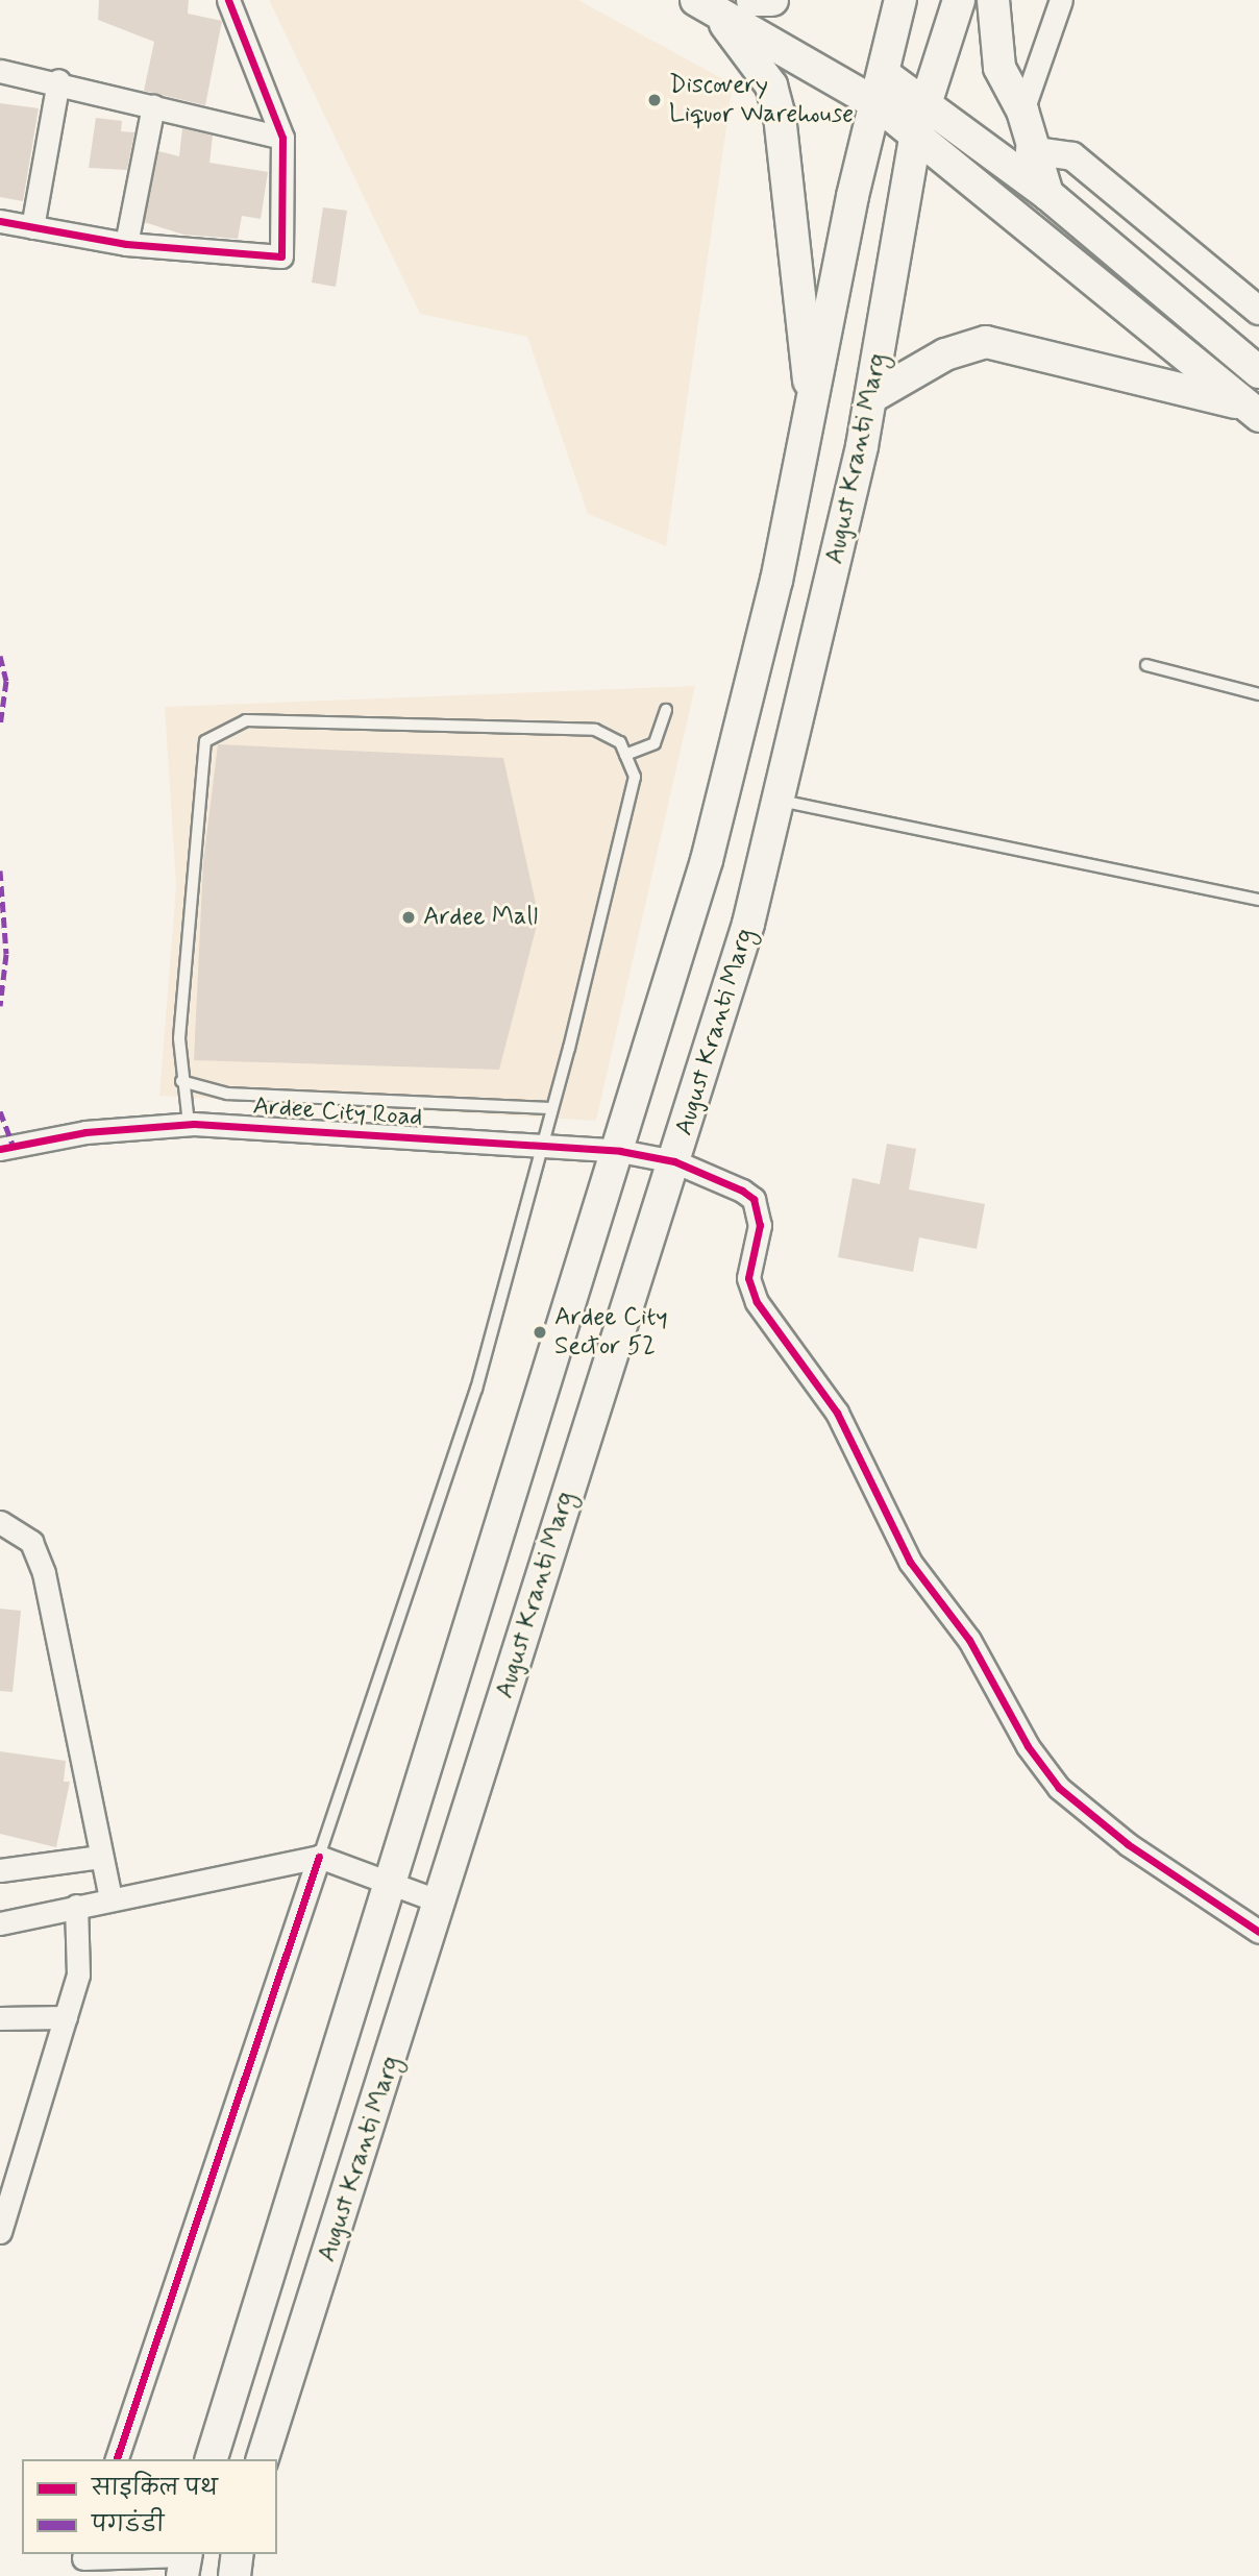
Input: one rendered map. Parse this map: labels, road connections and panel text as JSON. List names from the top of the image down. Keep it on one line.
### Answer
{"streets":{"main road":["August Kranti Marg"],"street":["Ardee City Road"]},"crossings":[["August Kranti Marg","Ardee City Road"]],"places":["Discovery Liquor Warehouse","Ardee Mall","Ardee City Sector 52"],"legend":["साइकिल पथ","पगडंडी"]}
